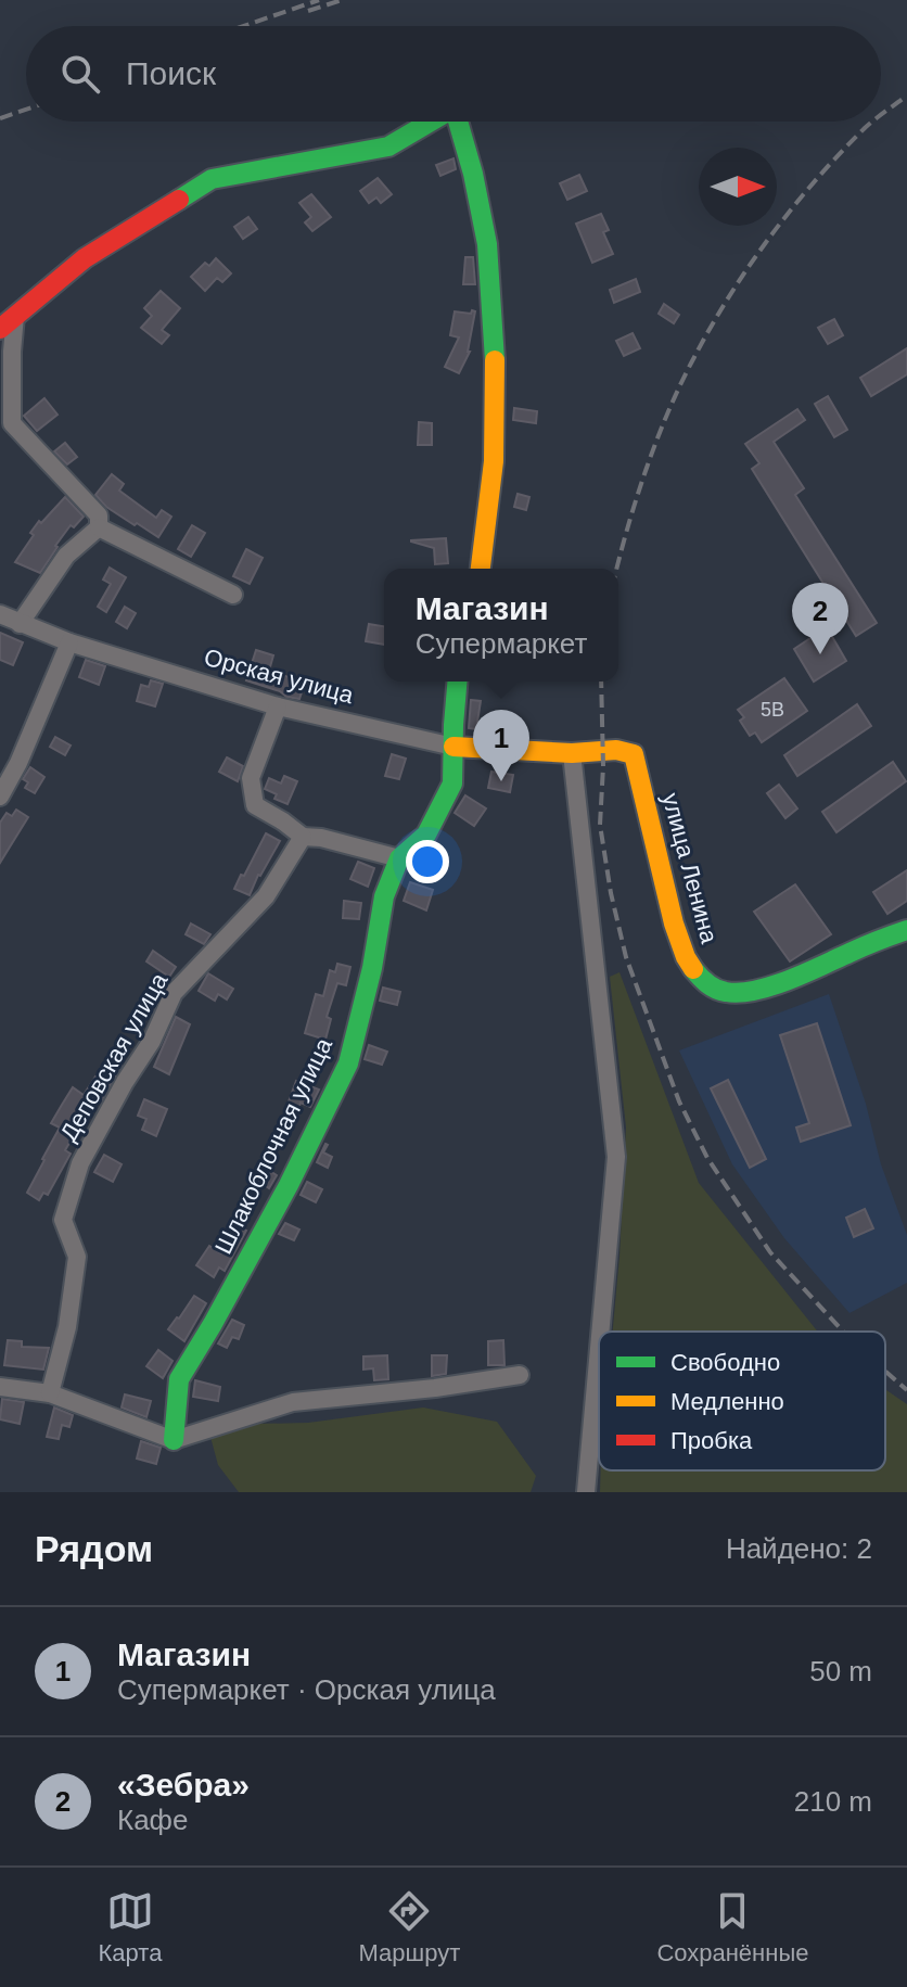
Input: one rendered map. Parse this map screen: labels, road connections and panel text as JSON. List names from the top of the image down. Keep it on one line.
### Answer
{"streets":{"street":["Орская улица","улица Ленина","Деповская улица","Шлакоблочная улица"]},"crossings":[["Орская улица","улица Ленина"],["Орская улица","Шлакоблочная улица"]],"house_numbers":["5В"],"legend":["Свободно","Медленно","Пробка"],"north":"right","page":{"search":"Поиск","popup":["Магазин","Супермаркет"],"pins":["2","1"],"heading":["Рядом","Найдено: 2"],"list":[{"mark":"1","name":"Магазин","note":"Супермаркет · Орская улица","value":"50 m"},{"mark":"2","name":"«Зебра»","note":"Кафе","value":"210 m"}],"nav":["Карта","Маршрут","Сохранённые"]}}
